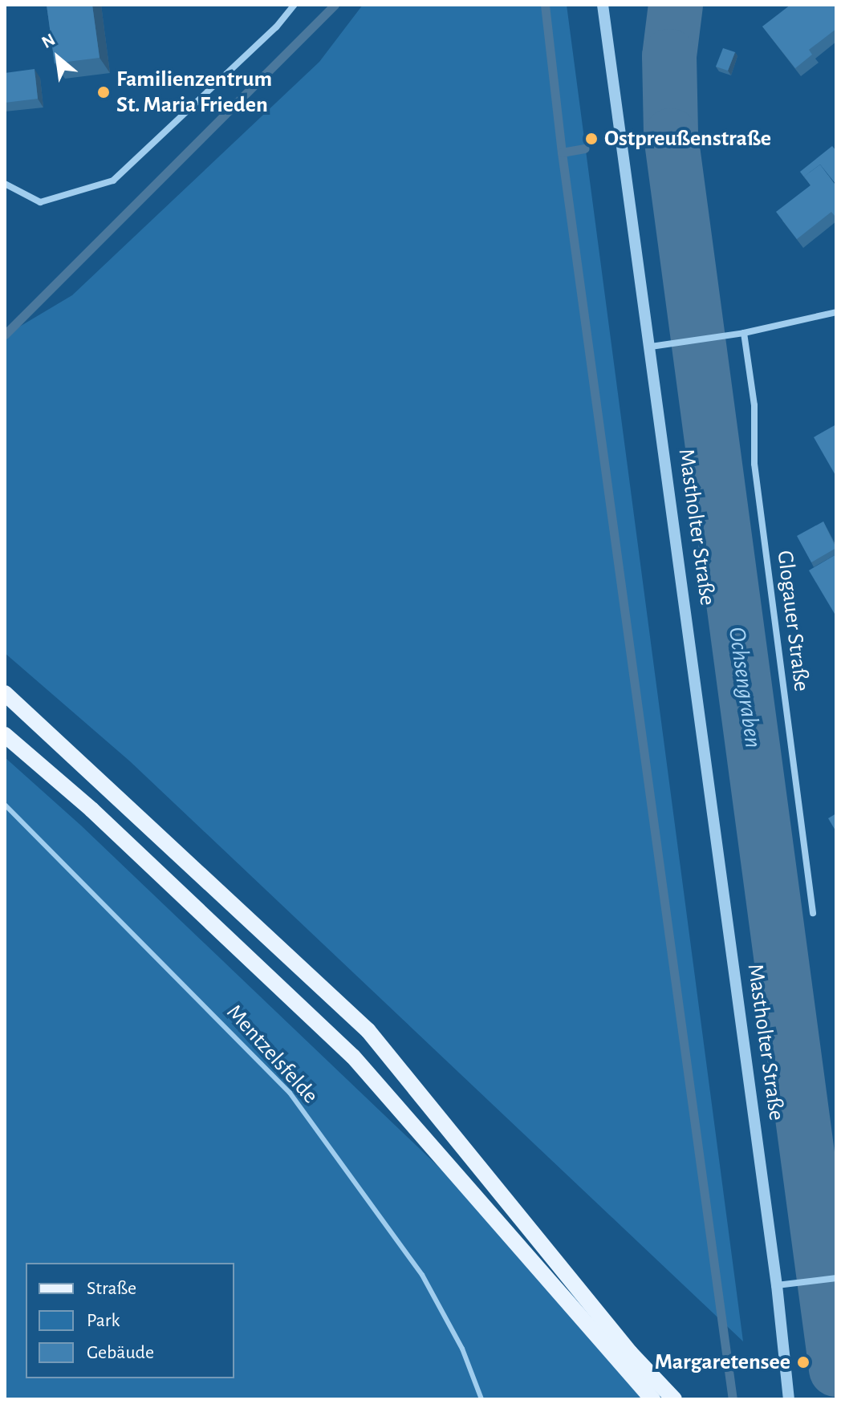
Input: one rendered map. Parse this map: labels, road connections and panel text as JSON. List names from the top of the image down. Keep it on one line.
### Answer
{"streets":{"street":["Mastholter Straße","Glogauer Straße"],"lane":["Mentzelsfelde"]},"water":["Ochsengraben"],"places":["Familienzentrum St. Maria Frieden","Ostpreußenstraße","Margaretensee"],"legend":["Straße","Park","Gebäude"],"north":"top left"}
